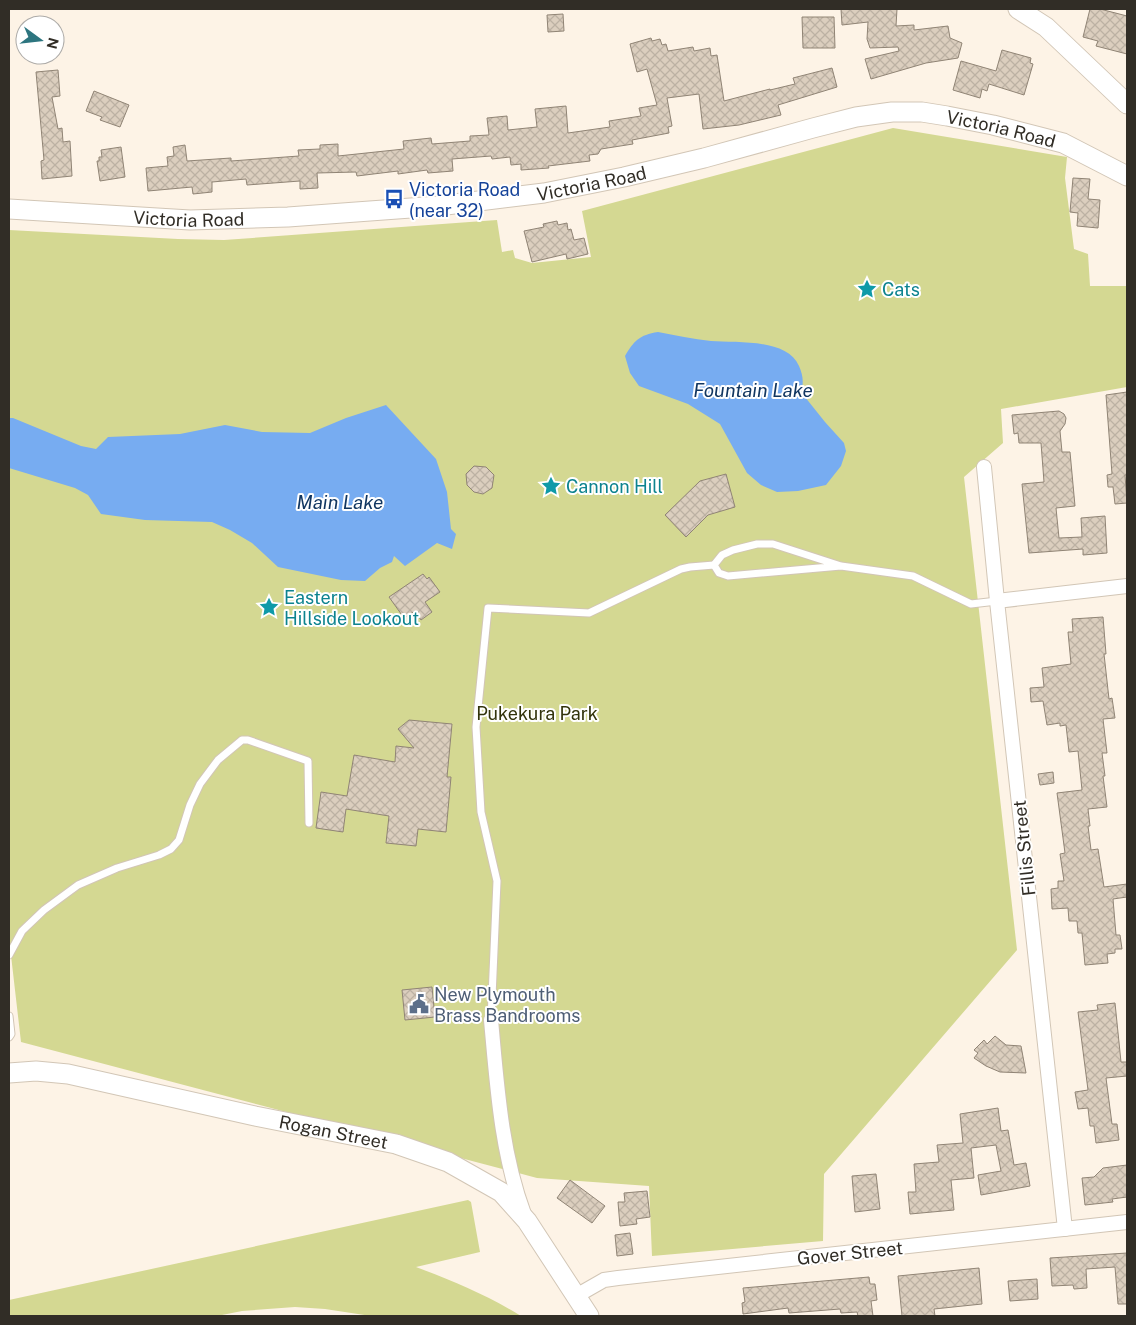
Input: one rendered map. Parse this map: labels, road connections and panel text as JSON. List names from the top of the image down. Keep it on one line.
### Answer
{"streets":{"street":["Victoria Road","Fillis Street","Rogan Street","Gover Street"]},"crossings":[["Fillis Street","Gover Street"],["Rogan Street","Gover Street"]],"water":["Fountain Lake","Main Lake"],"parks":["Pukekura Park"],"places":{"bus stop":["Victoria Road (near 32)"],"place":["Cats","Cannon Hill","Eastern Hillside Lookout"],"public building":["New Plymouth Brass Bandrooms"]},"north":"right"}
